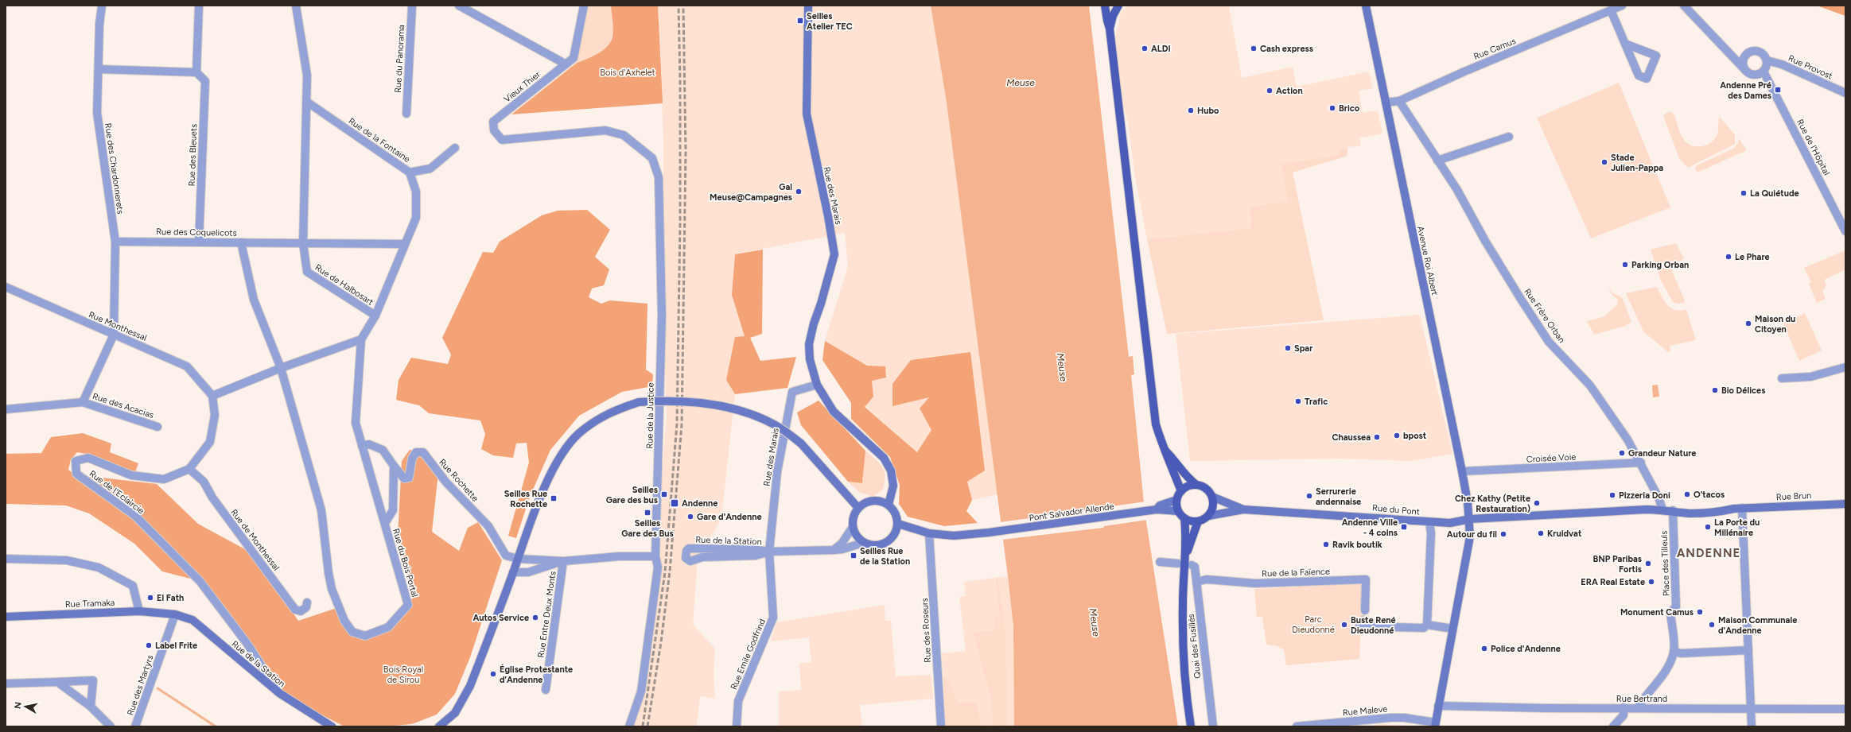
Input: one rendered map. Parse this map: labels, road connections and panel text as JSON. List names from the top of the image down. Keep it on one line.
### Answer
{"streets":{"main road":["Rue des Marais","Avenue Roi Albert","Rue Brun","Rue du Pont","Pont Salvador Allende","Rue de la Station","Rue Tramaka"],"street":["Rue Camus","Rue du Panorama","Rue Provost","Vieux Thier","Rue de la Fontaine","Rue de l'Hôpital","Rue des Bleuets","Rue des Chardonnerets","Rue des Coquelicots","Rue de Halbosart","Rue Frère Orban","Rue Monthessal","Rue des Acacias","Rue de la Justice","Croisée Voie","Rue Rochette","Rue de l'Eclaircie","Rue de Monthessal","Rue du Bois Portal","Place des Tilleuls","Rue de la Faïence","Rue Entre Deux Monts","Rue des Roseurs","Quai des Fusillés","Rue Emile Godfrind","Rue des Martyrs","Rue Bertrand","Rue Maleve"]},"crossings":[["Rue Camus","Avenue Roi Albert"],["Rue Camus","Rue Frère Orban"],["Rue Provost","Rue de l'Hôpital"],["Vieux Thier","Rue de la Justice"],["Rue de la Fontaine","Rue de Halbosart"],["Rue des Bleuets","Rue des Coquelicots"],["Rue des Chardonnerets","Rue des Coquelicots"],["Rue des Chardonnerets","Rue Monthessal"],["Rue des Chardonnerets","Rue des Acacias"],["Rue des Marais","Pont Salvador Allende"],["Rue des Marais","Rue de la Station"],["Rue des Marais","Rue Emile Godfrind"],["Rue des Coquelicots","Rue du Bois Portal"],["Avenue Roi Albert","Croisée Voie"],["Avenue Roi Albert","Rue du Pont"],["Avenue Roi Albert","Rue Bertrand"],["Avenue Roi Albert","Rue Maleve"],["Rue de Halbosart","Rue du Bois Portal"],["Rue Frère Orban","Croisée Voie"],["Rue Frère Orban","Rue Brun"],["Rue Frère Orban","Rue du Pont"],["Rue Monthessal","Rue des Acacias"],["Rue Rochette","Rue du Bois Portal"],["Rue de l'Eclaircie","Rue de Monthessal"],["Rue de l'Eclaircie","Rue de la Station"],["Rue Brun","Rue du Pont"],["Rue Brun","Place des Tilleuls"],["Pont Salvador Allende","Rue de la Station"],["Pont Salvador Allende","Rue des Roseurs"],["Rue de la Station","Rue Tramaka"],["Rue de la Station","Rue Emile Godfrind"],["Rue de la Station","Rue des Martyrs"],["Place des Tilleuls","Rue Bertrand"],["Rue de la Faïence","Quai des Fusillés"],["Rue Tramaka","Rue des Martyrs"]],"districts":["ANDENNE"],"water":["Meuse"],"parks":["Bois d'Axhelet","Parc Dieudonné","Bois Royal de Sirou"],"places":{"transit":["Seilles Atelier TEC","Andenne Pré des Dames","Seilles Gare des bus","Seilles Rue Rochette","Andenne","Seilles Gare des Bus","Andenne Ville - 4 coins","Seilles Rue de la Station"],"other":["ALDI","Cash express","Action","Brico","Hubo","Stade Julien-Pappa","Gal Meuse@Campagnes","La Quiétude","Le Phare","Parking Orban","Maison du Citoyen","Spar","Bio Délices","Trafic","bpost","Chaussea","Grandeur Nature","O'tacos","Pizzeria Doni","Serrurerie andennaise","Chez Kathy (Petite Restauration)","Gare d'Andenne","La Porte du Millénaire","Kruidvat","Autour du fil","Ravik boutik","BNP Paribas Fortis","ERA Real Estate","El Fath","Monument Camus","Autos Service","Buste René Dieudonné","Maison Communale d'Andenne","Label Frite","Police d'Andenne","Église Protestante d’Andenne"]},"north":"left"}
